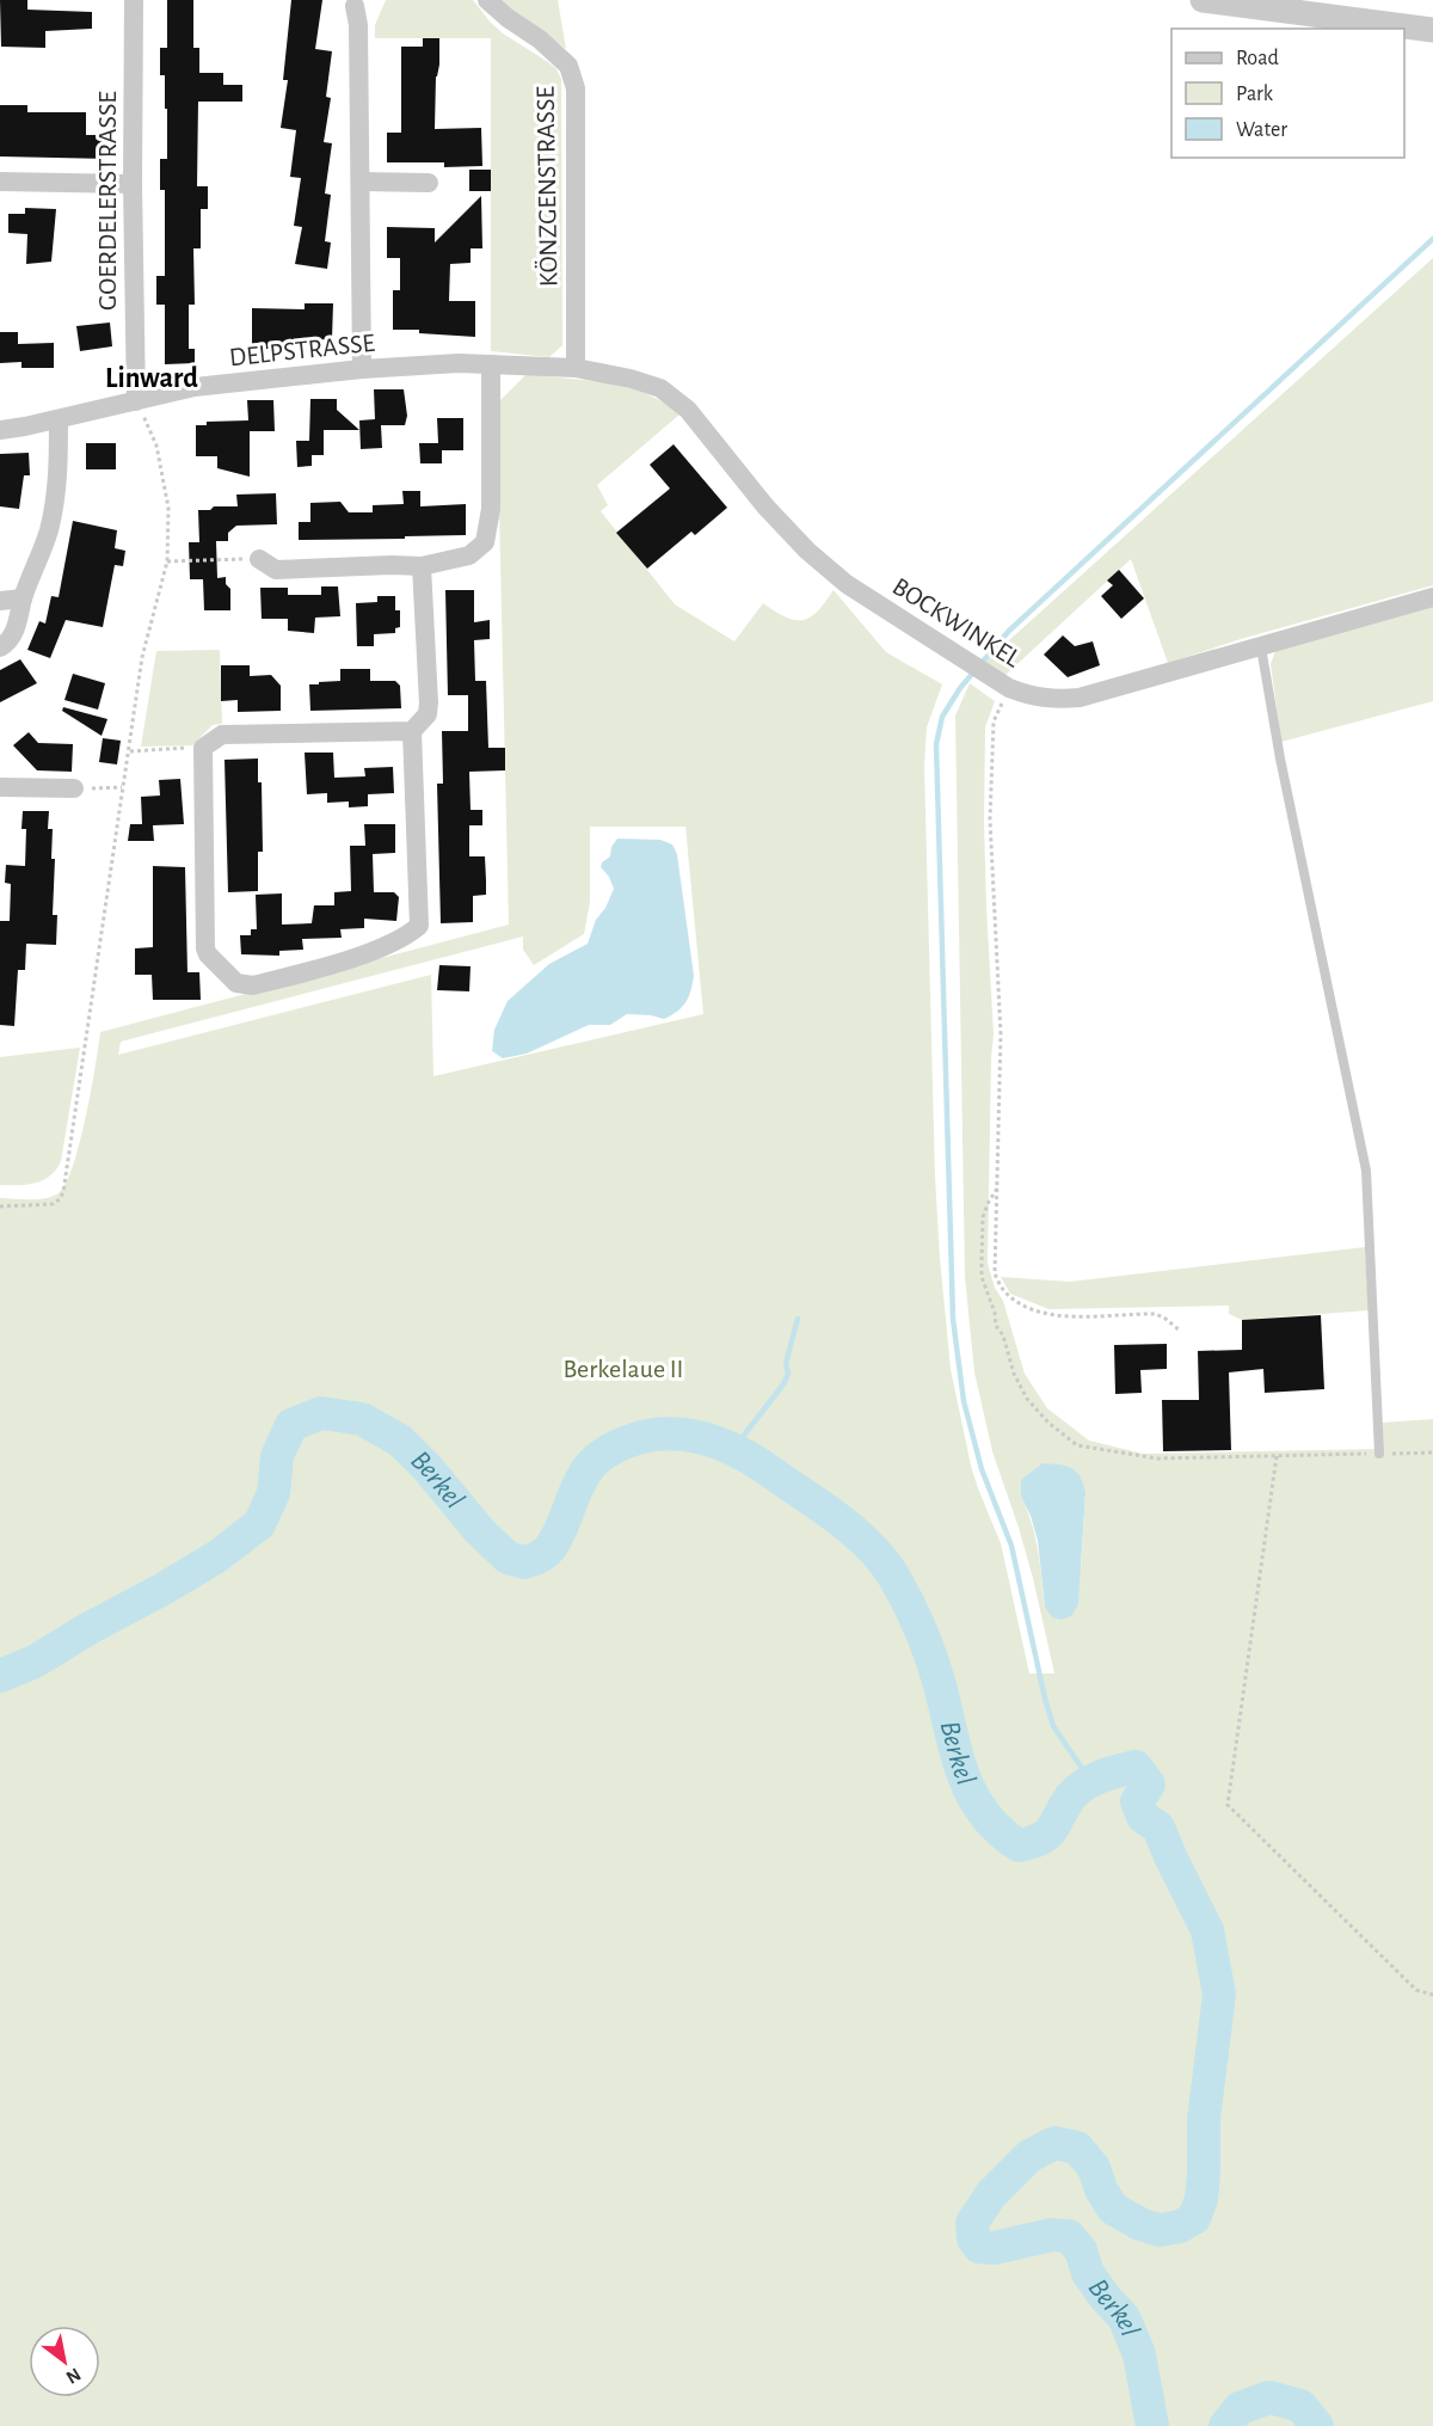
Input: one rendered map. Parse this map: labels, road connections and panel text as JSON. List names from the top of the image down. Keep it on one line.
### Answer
{"streets":{"street":["KÖNZGENSTRASSE","GOERDELERSTRASSE","DELPSTRASSE","BOCKWINKEL"]},"crossings":[["KÖNZGENSTRASSE","BOCKWINKEL"],["GOERDELERSTRASSE","DELPSTRASSE"],["DELPSTRASSE","BOCKWINKEL"]],"districts":["Linward"],"water":["Berkel"],"parks":["Berkelaue II"],"legend":["Road","Park","Water"],"north":"bottom right"}
